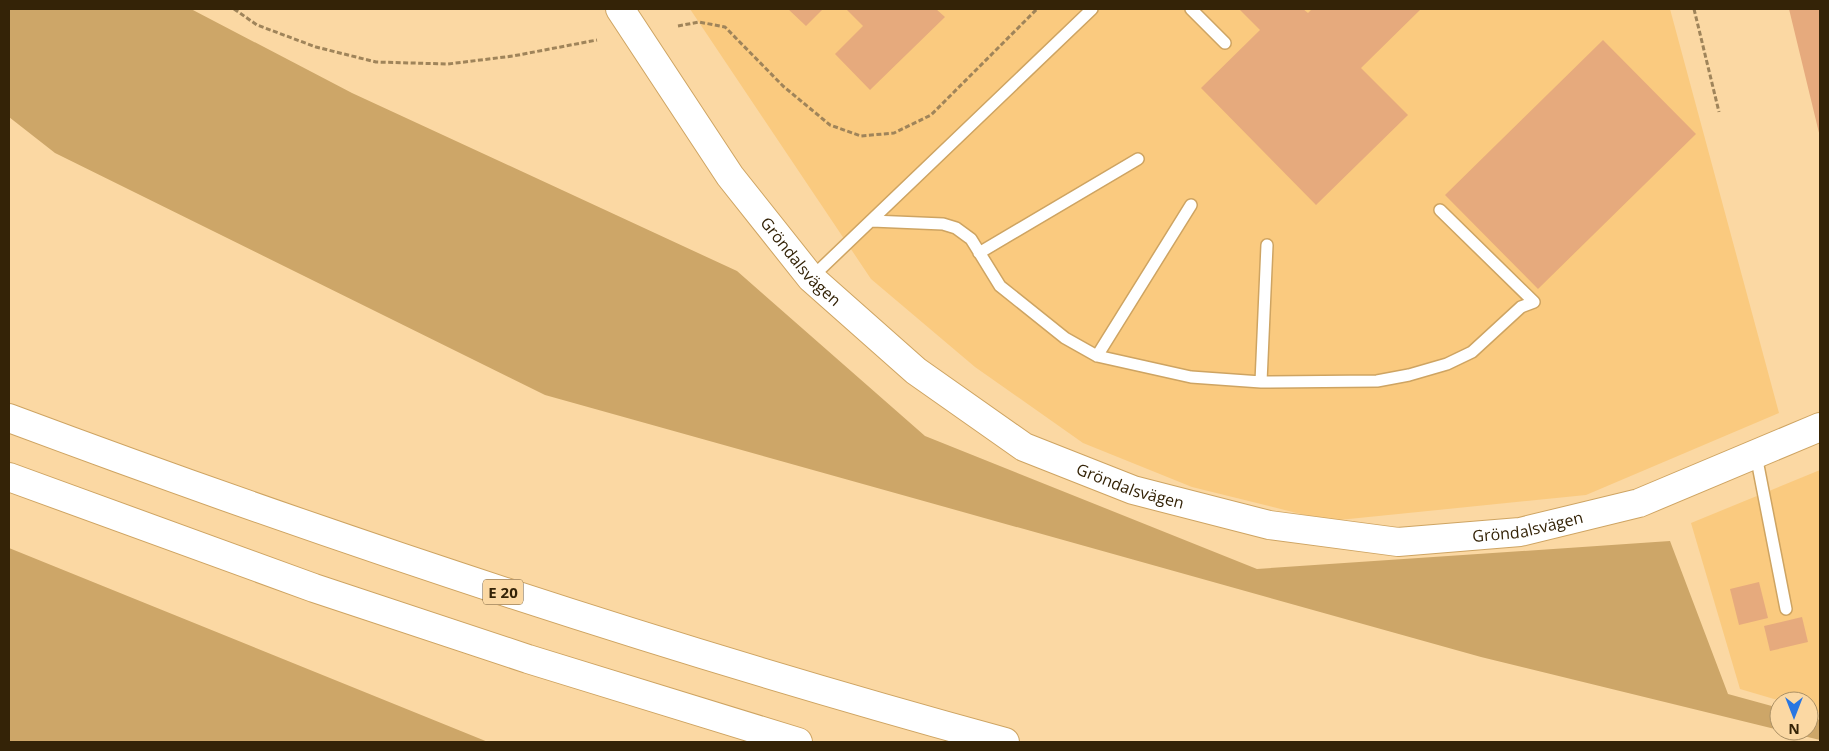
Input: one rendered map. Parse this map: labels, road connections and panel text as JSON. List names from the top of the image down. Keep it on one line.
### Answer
{"streets":{"main road":["Gröndalsvägen","E 20"]},"north":"bottom"}
